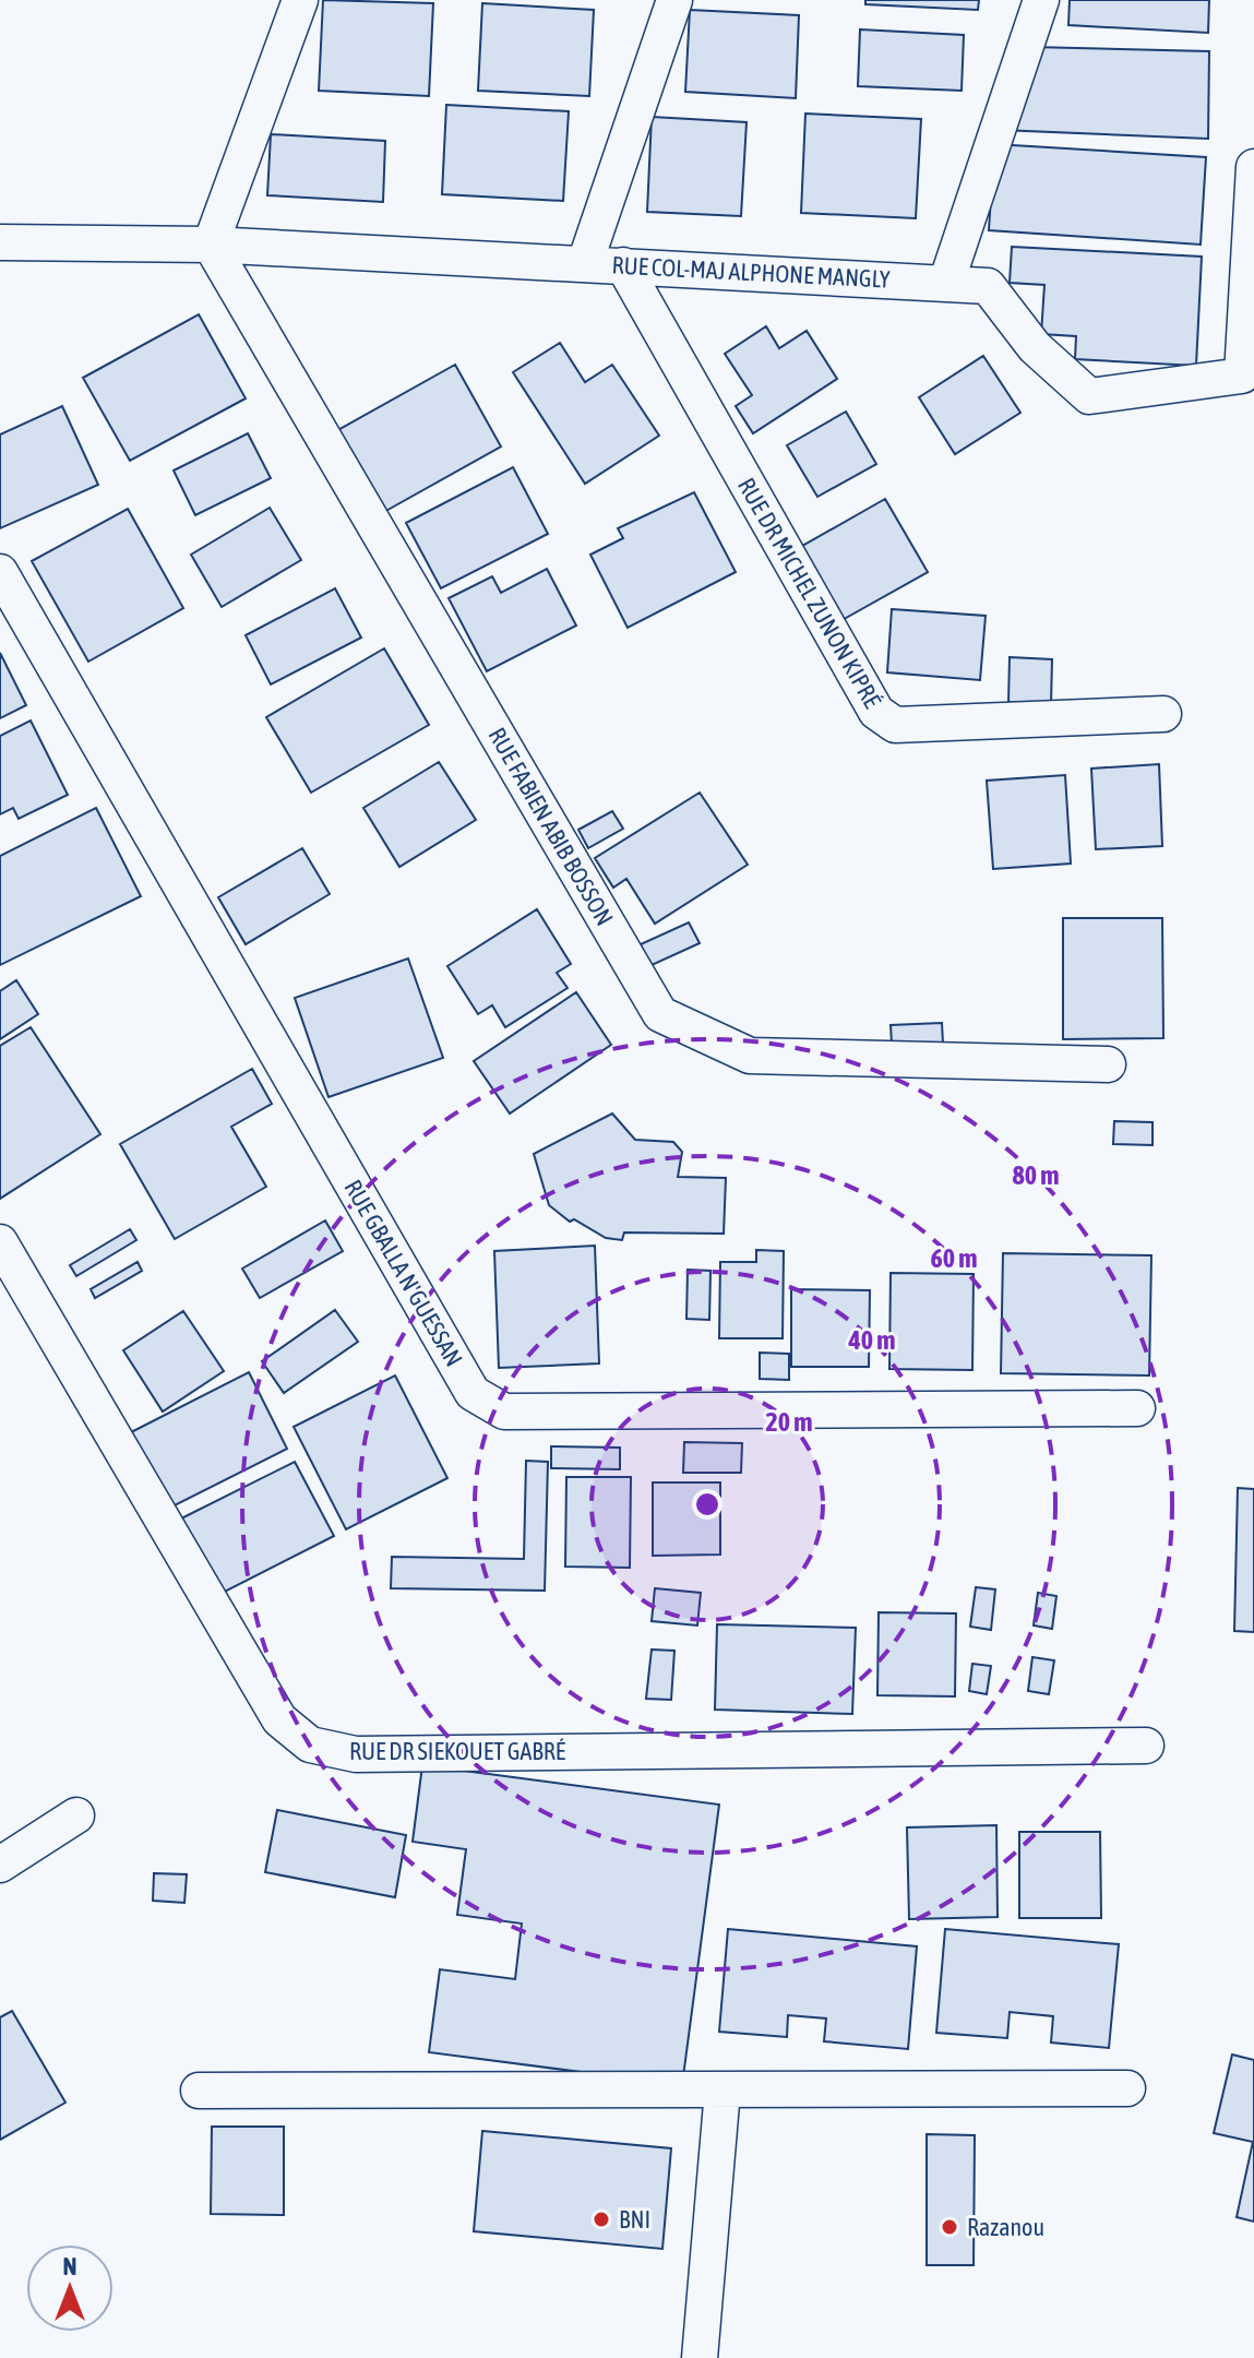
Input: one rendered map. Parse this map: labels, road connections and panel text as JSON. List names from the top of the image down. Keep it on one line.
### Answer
{"streets":{"street":["RUE COL-MAJ ALPHONE MANGLY","RUE DR MICHEL ZUNON KIPRÉ","RUE FABIEN ABIB BOSSON","RUE GBALLA N'GUESSAN","RUE DR SIEKOUET GABRÉ"]},"crossings":[["RUE COL-MAJ ALPHONE MANGLY","RUE DR MICHEL ZUNON KIPRÉ"],["RUE COL-MAJ ALPHONE MANGLY","RUE FABIEN ABIB BOSSON"]],"places":["BNI","Razanou"],"north":"top","rings":["80 m","60 m","40 m","20 m"]}
